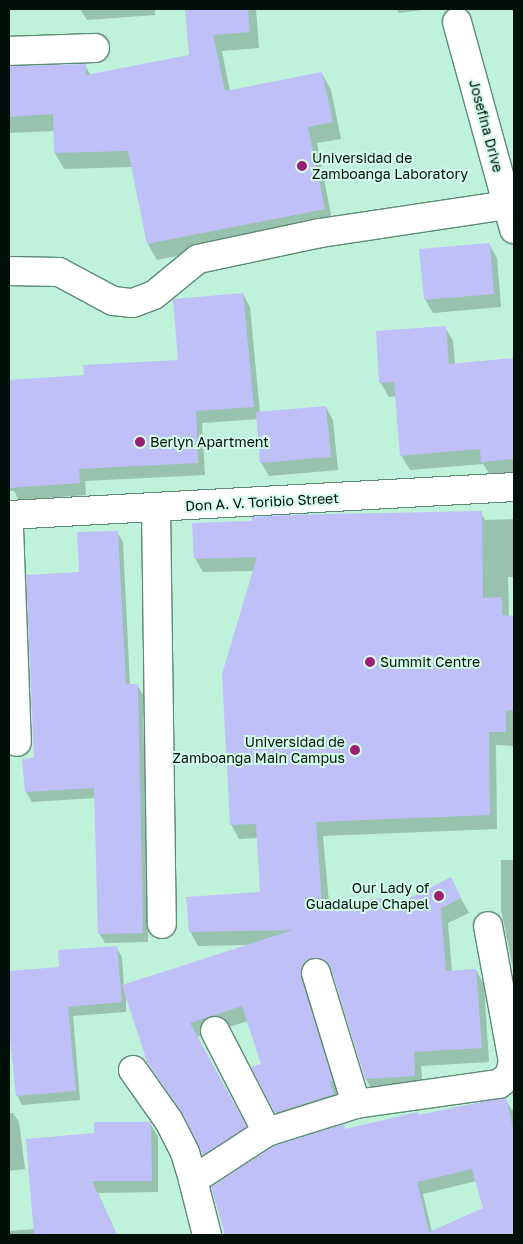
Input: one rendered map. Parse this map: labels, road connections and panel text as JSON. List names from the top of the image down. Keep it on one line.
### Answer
{"streets":{"street":["Josefina Drive","Don A. V. Toribio Street"]},"places":["Universidad de Zamboanga Laboratory","Berlyn Apartment","Summit Centre","Universidad de Zamboanga Main Campus","Our Lady of Guadalupe Chapel"]}
